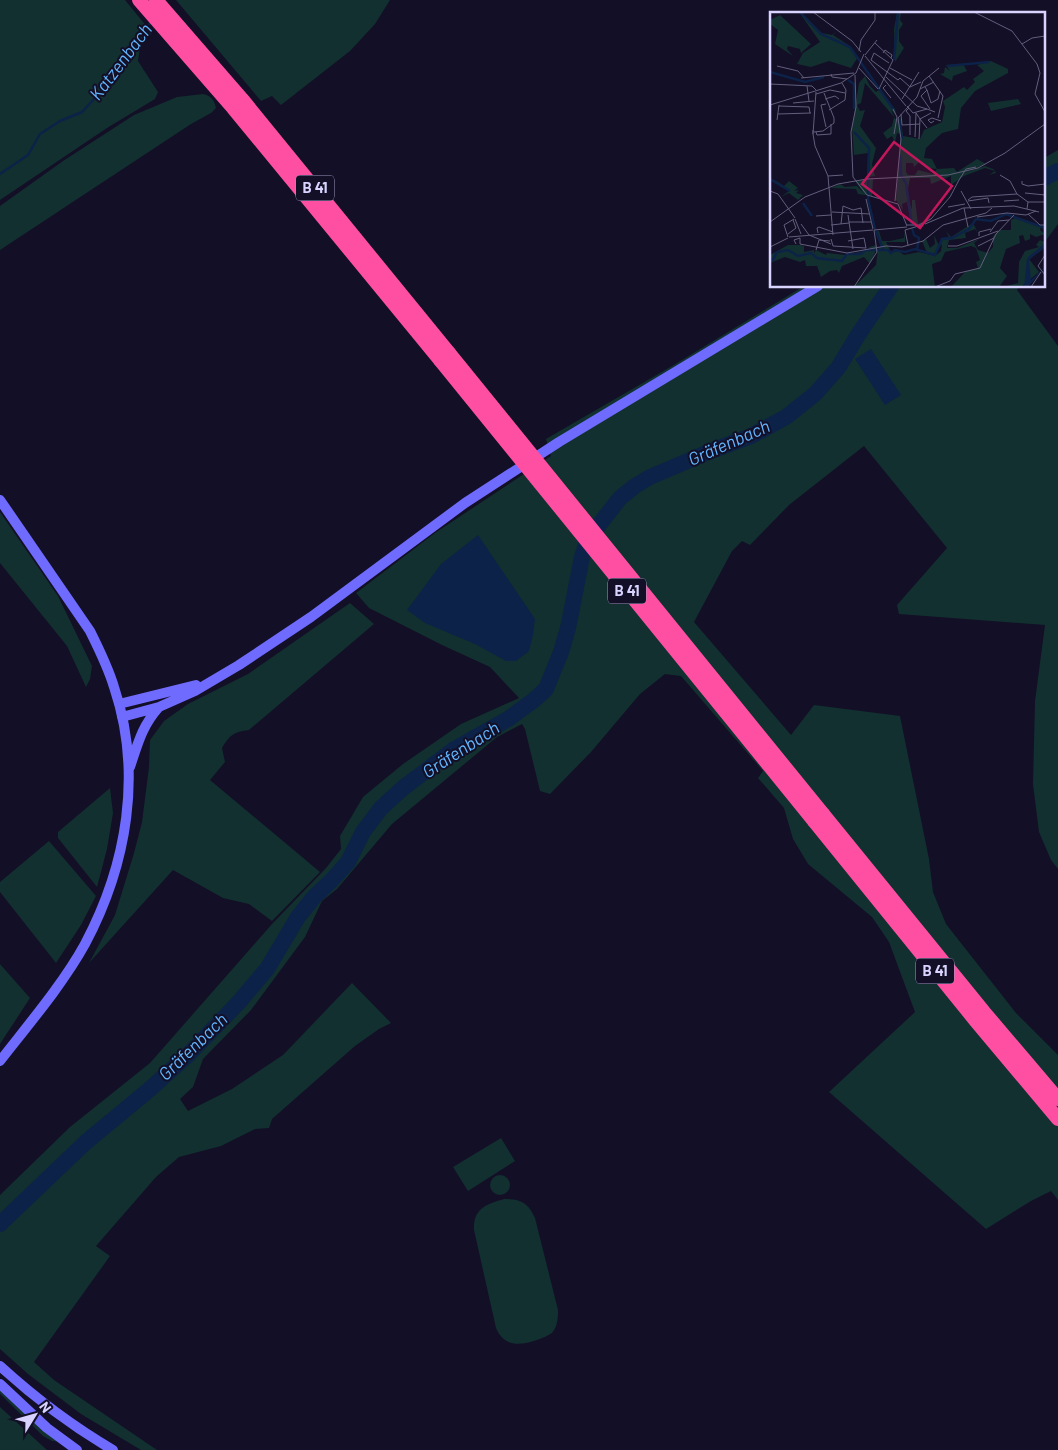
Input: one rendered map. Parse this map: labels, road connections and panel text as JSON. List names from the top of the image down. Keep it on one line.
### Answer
{"streets":{"highway":["B 41"]},"water":["Katzenbach","Gräfenbach"],"north":"top right"}
